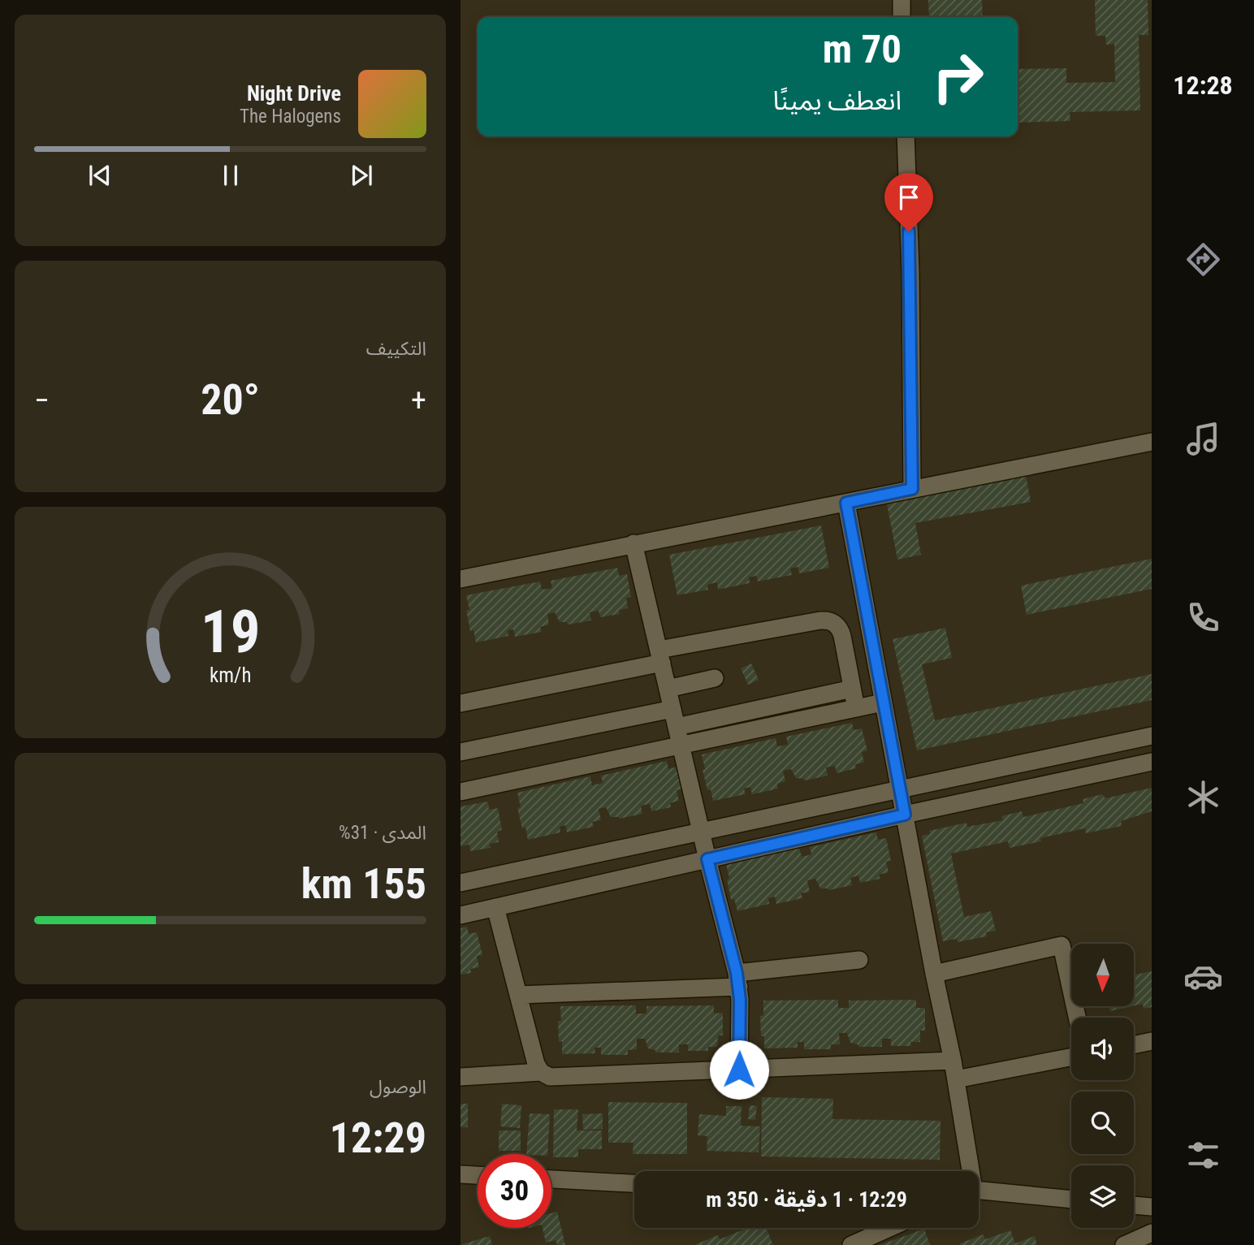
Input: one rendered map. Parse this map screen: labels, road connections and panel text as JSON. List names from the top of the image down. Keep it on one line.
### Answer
{"north":"bottom","page":{"tabs":"12:28","turn":["70 m","انعطف يمينًا"],"song":["Night Drive","The Halogens"],"tile":["التكييف",["المدى · 31%","155 km"],["الوصول","12:29"]],"heat":["−","20°","+"],"limit":"30","trip":"12:29 · 1 دقيقة · 350 m","gauge":["19","km/h"]}}
